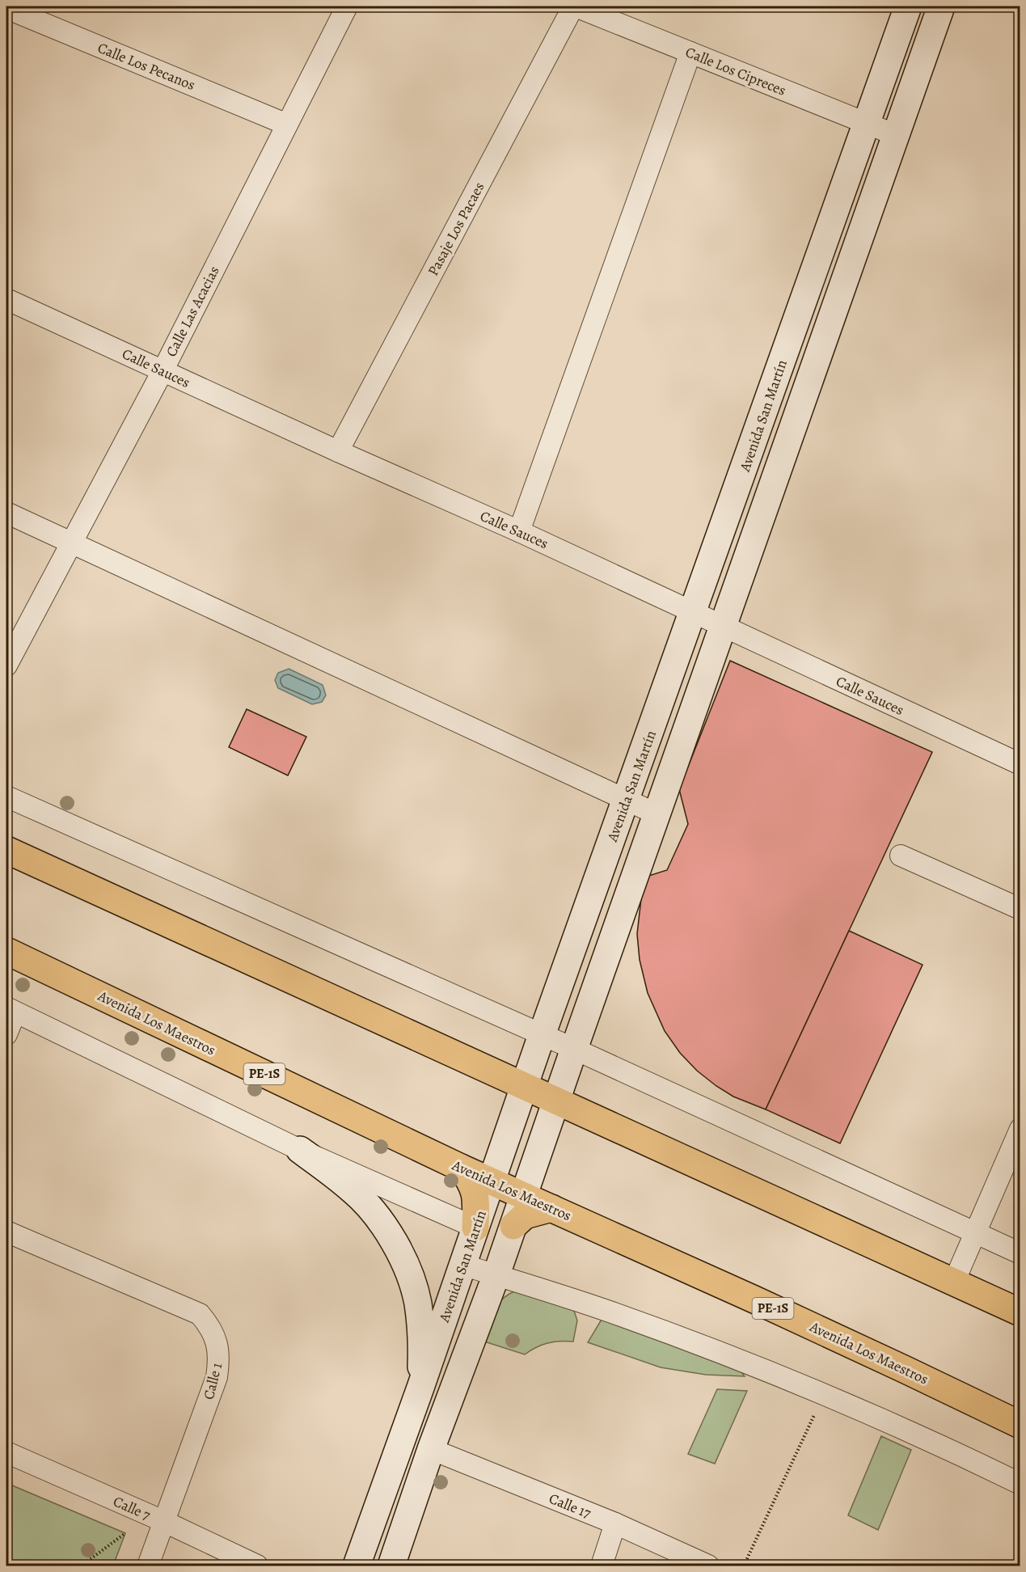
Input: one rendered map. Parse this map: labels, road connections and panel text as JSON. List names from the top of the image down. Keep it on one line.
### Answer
{"streets":{"highway":["Avenida Los Maestros","PE-1S"],"main road":["Avenida San Martín"],"street":["Calle Los Pecanos","Calle Los Cipreces","Pasaje Los Pacaes","Calle Las Acacias","Calle Sauces","Calle 1","Calle 17","Calle 7"]},"crossings":[["Calle Los Pecanos","Calle Las Acacias"],["Calle Los Cipreces","Pasaje Los Pacaes"],["Calle Los Cipreces","Avenida San Martín"],["Pasaje Los Pacaes","Calle Sauces"],["Calle Las Acacias","Calle Sauces"],["Calle Sauces","Avenida San Martín"],["Avenida San Martín","Avenida Los Maestros"],["Calle 1","Calle 7"]]}
